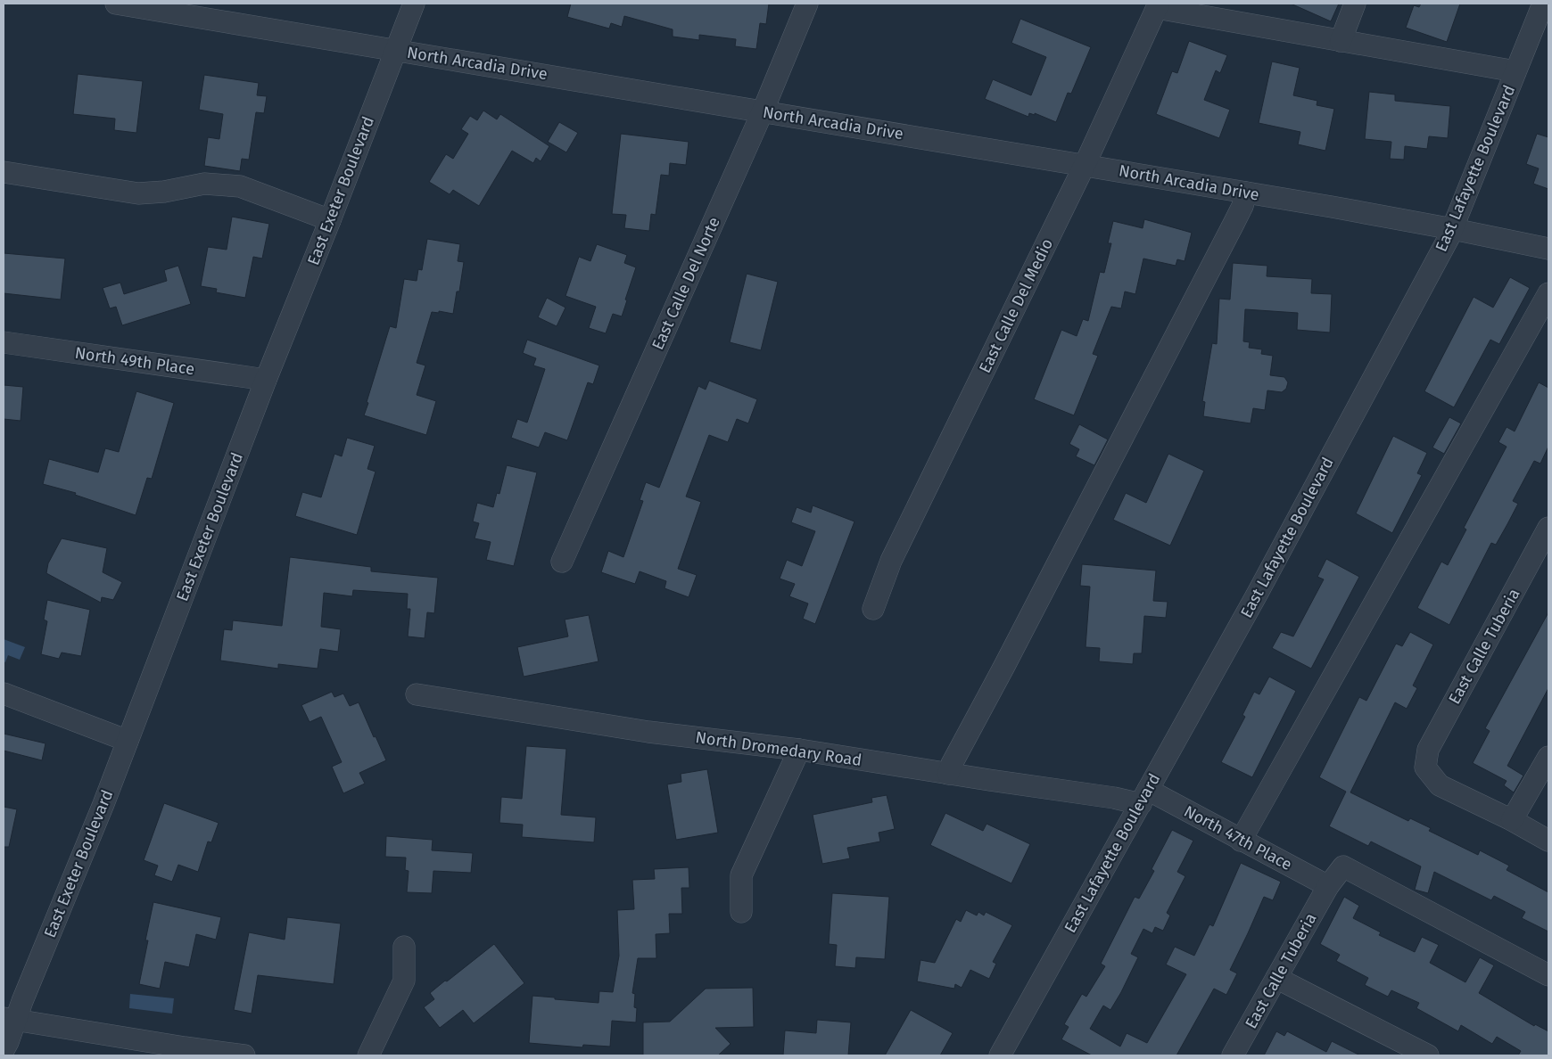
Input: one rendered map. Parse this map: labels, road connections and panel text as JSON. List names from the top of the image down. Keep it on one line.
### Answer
{"streets":{"street":["North Arcadia Drive","East Lafayette Boulevard","East Exeter Boulevard","East Calle Del Norte","East Calle Del Medio","North 49th Place","East Calle Tuberia","North Dromedary Road","North 47th Place"]},"crossings":[["North Arcadia Drive","East Lafayette Boulevard"],["North Arcadia Drive","East Exeter Boulevard"],["North Arcadia Drive","East Calle Del Norte"],["North Arcadia Drive","East Calle Del Medio"],["East Lafayette Boulevard","North Dromedary Road"],["East Lafayette Boulevard","North 47th Place"],["East Exeter Boulevard","North 49th Place"],["East Calle Tuberia","North 47th Place"],["North Dromedary Road","North 47th Place"]]}
